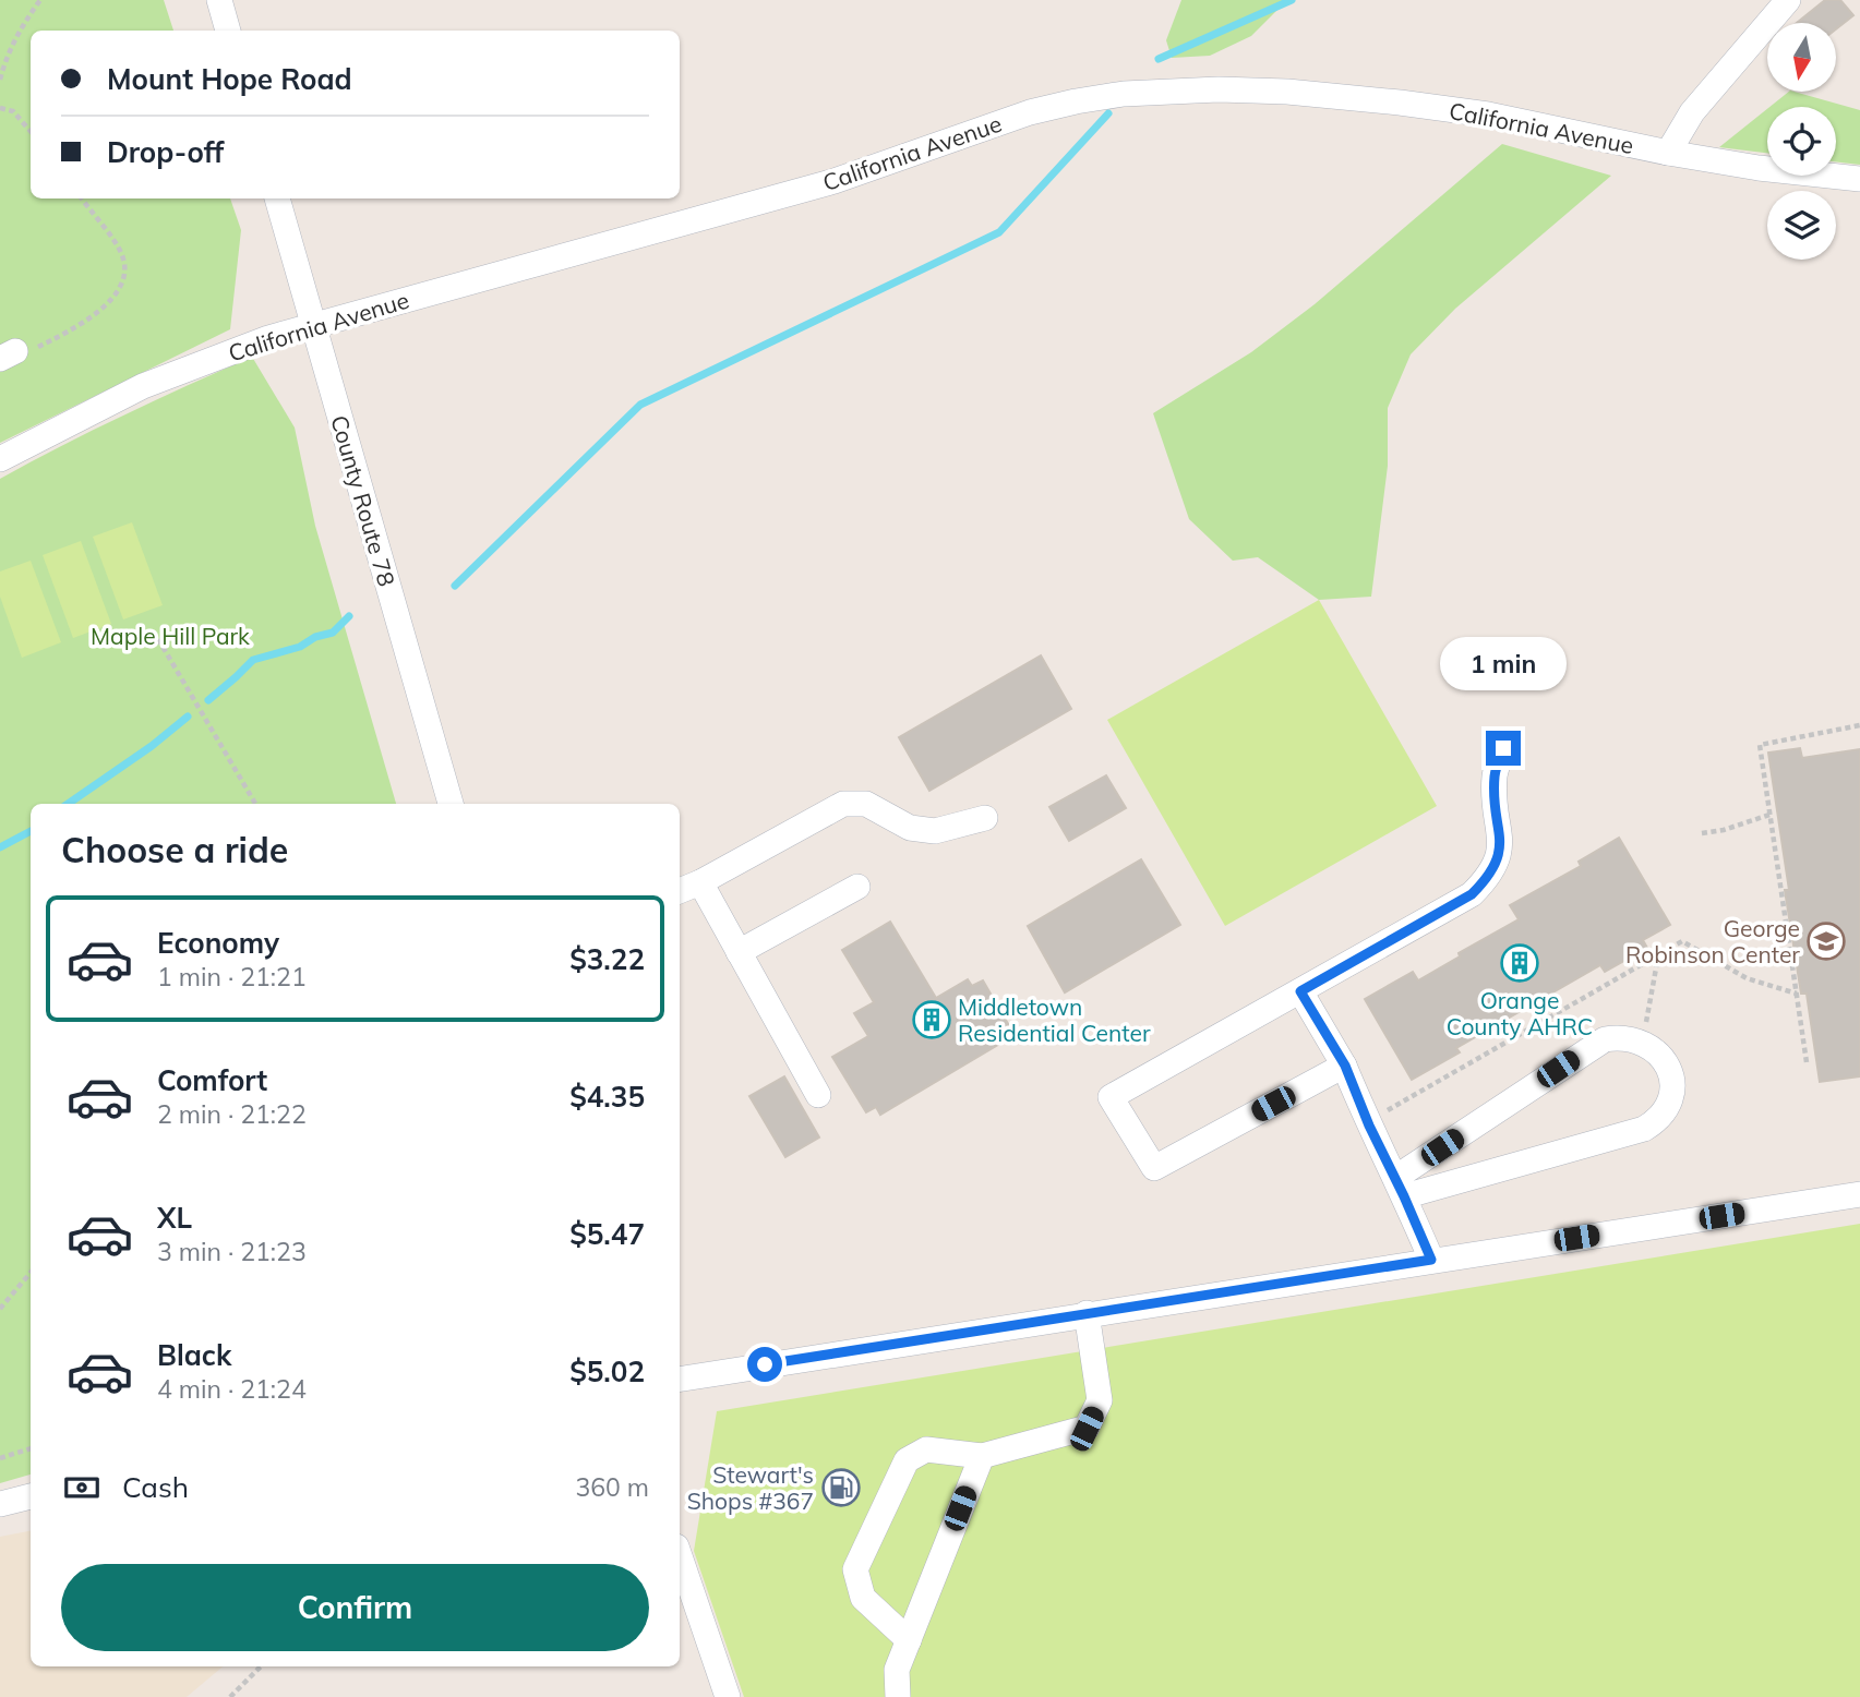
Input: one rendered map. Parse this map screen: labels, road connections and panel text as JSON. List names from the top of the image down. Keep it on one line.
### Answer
{"streets":{"street":["California Avenue","County Route 78"]},"crossings":[["California Avenue","County Route 78"]],"parks":["Maple Hill Park"],"places":{"school or university":["George Robinson Center"],"building":["Orange County AHRC","Middletown Residential Center"],"fuel station":["Stewart's Shops #367"]},"north":"bottom","page":{"banner":["Mount Hope Road","Drop-off"],"bubble":"1 min","heading":"Choose a ride","list":[{"name":"Economy","note":"1 min · 21:21","value":"$3.22"},{"name":"Comfort","note":"2 min · 21:22","value":"$4.35"},{"name":"XL","note":"3 min · 21:23","value":"$5.47"},{"name":"Black","note":"4 min · 21:24","value":"$5.02"}],"pay":["Cash","360 m"],"buttons":"Confirm"}}
